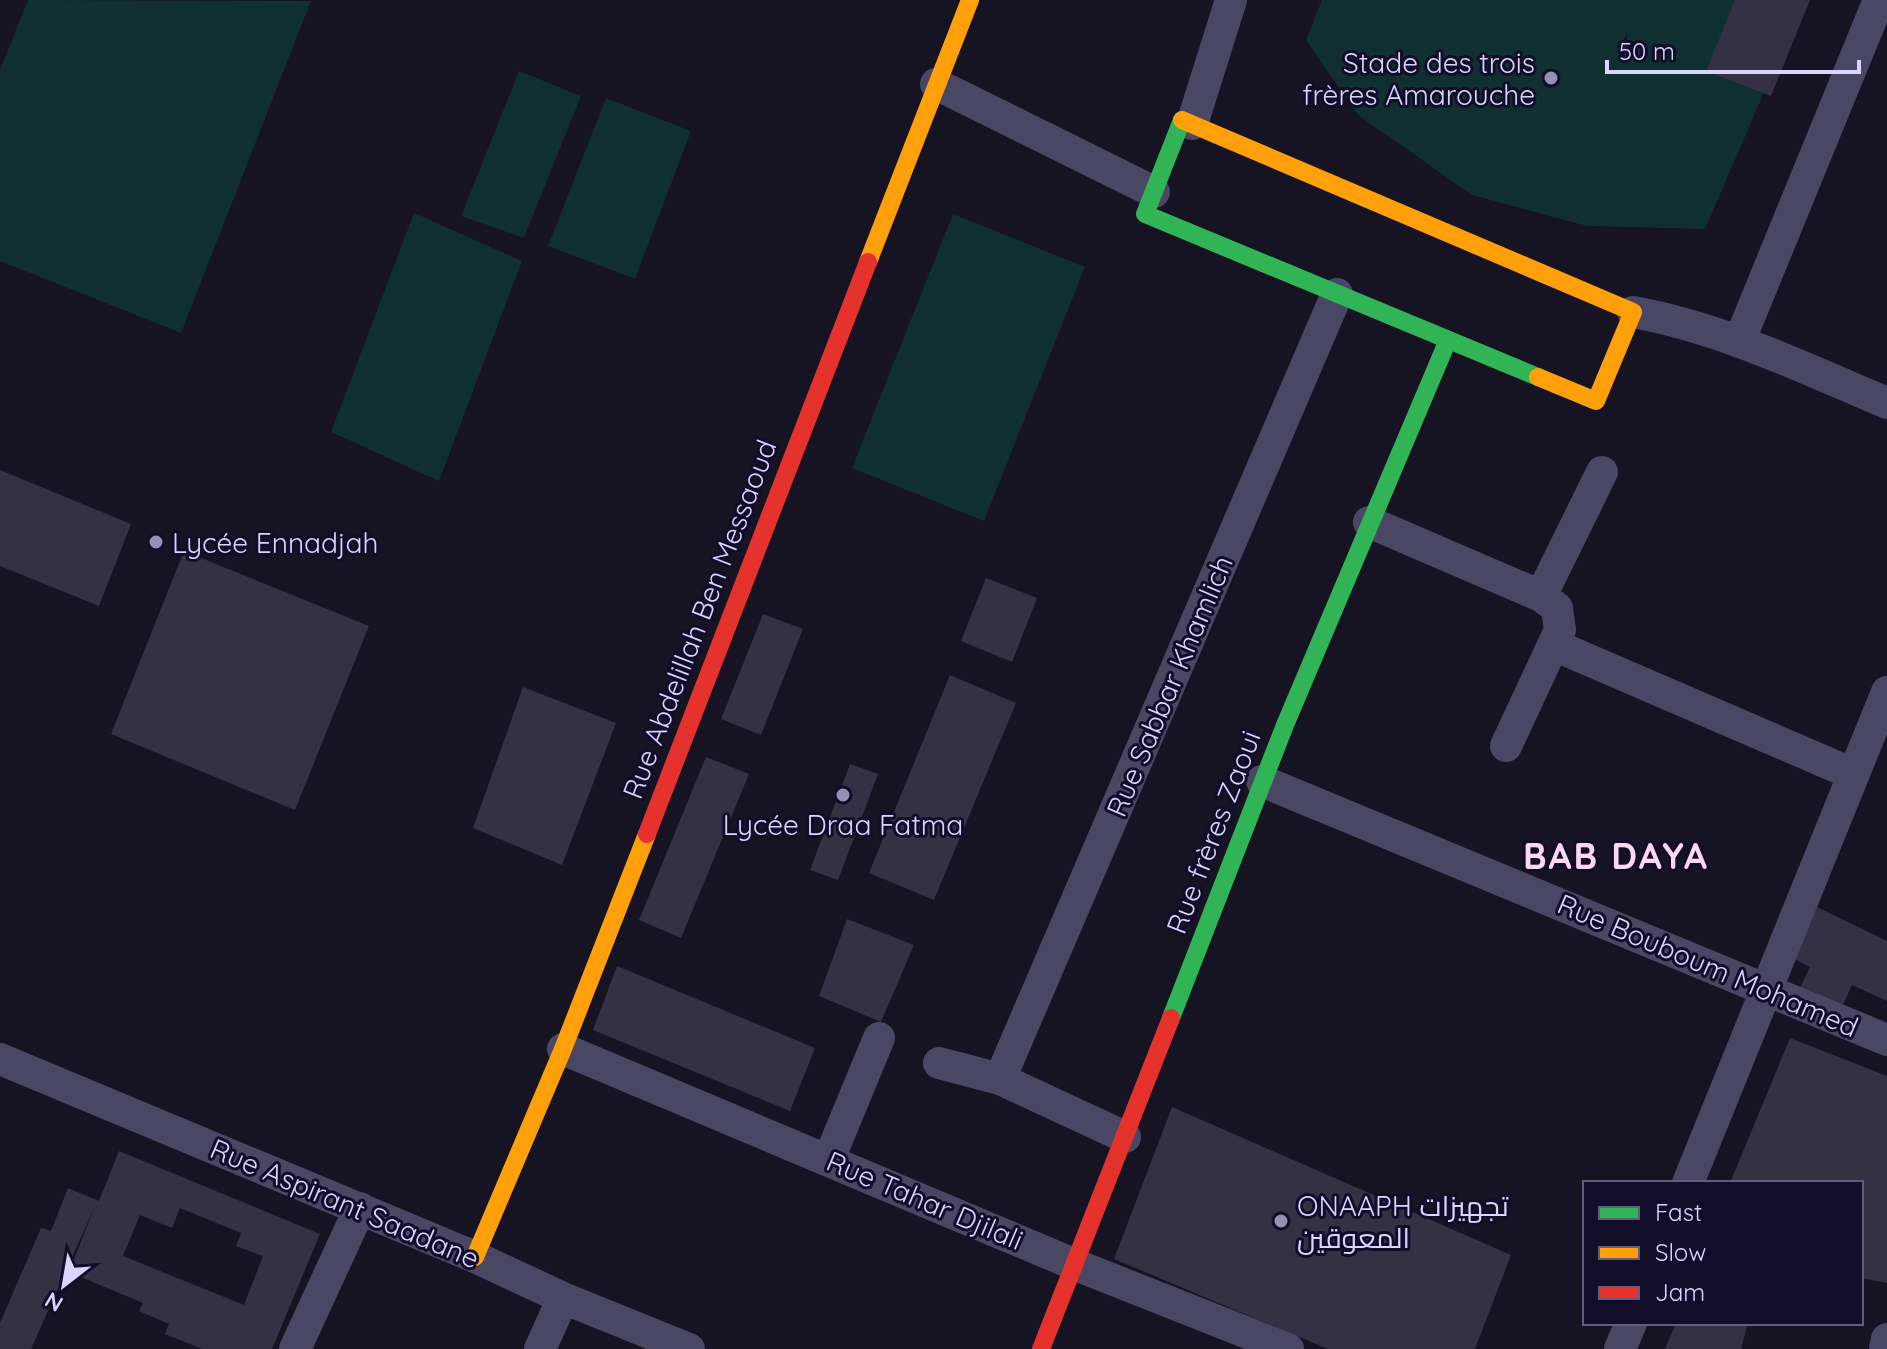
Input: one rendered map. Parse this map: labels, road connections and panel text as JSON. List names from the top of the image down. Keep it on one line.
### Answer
{"streets":{"street":["Rue Abdelillah Ben Messaoud","Rue Sabbar Khamlich","Rue frères Zaoui","Rue Bouboum Mohamed","Rue Tahar Djilali","Rue Aspirant Saadane"]},"crossings":[["Rue Abdelillah Ben Messaoud","Rue Tahar Djilali"],["Rue Abdelillah Ben Messaoud","Rue Aspirant Saadane"],["Rue frères Zaoui","Rue Bouboum Mohamed"],["Rue frères Zaoui","Rue Tahar Djilali"]],"districts":["BAB DAYA"],"places":["Stade des trois frères Amarouche","Lycée Ennadjah","Lycée Draa Fatma","ONAAPH تجهيزات المعوقين"],"legend":["Fast","Slow","Jam"],"scale_bar":"50 m","north":"bottom left"}
